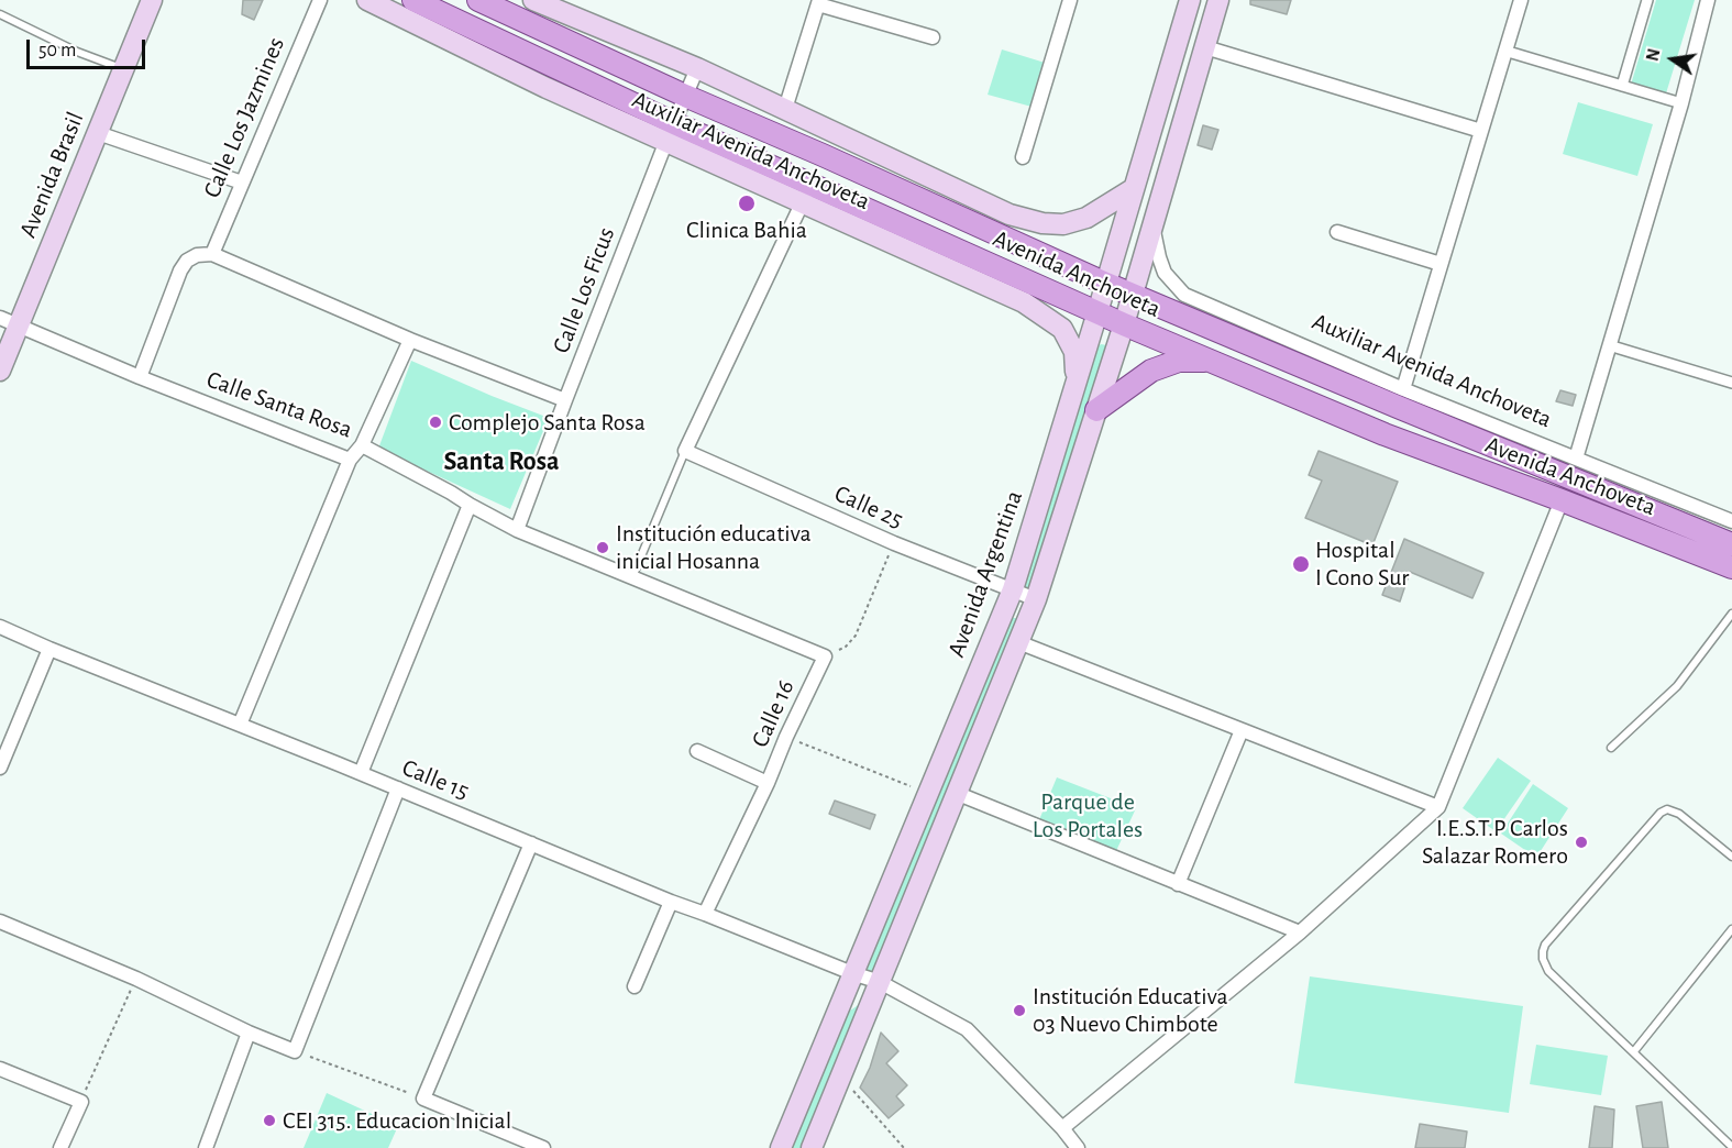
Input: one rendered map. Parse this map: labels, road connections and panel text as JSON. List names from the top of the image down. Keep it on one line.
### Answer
{"streets":{"main road":["Auxiliar Avenida Anchoveta","Avenida Brasil","Avenida Anchoveta","Avenida Argentina"],"street":["Calle Los Jazmines","Calle Los Ficus","Calle Santa Rosa","Calle 25","Calle 16","Calle 15"]},"crossings":[["Auxiliar Avenida Anchoveta","Avenida Anchoveta"],["Auxiliar Avenida Anchoveta","Calle Los Ficus"],["Auxiliar Avenida Anchoveta","Avenida Argentina"],["Avenida Brasil","Calle Santa Rosa"],["Avenida Anchoveta","Calle Los Ficus"],["Avenida Anchoveta","Avenida Argentina"],["Calle Los Ficus","Calle Santa Rosa"],["Calle Santa Rosa","Calle 16"],["Calle 25","Avenida Argentina"],["Avenida Argentina","Calle 15"],["Calle 16","Calle 15"]],"districts":["Santa Rosa"],"parks":["Parque de Los Portales"],"places":["Clinica Bahia","Complejo Santa Rosa","Institución educativa inicial Hosanna","Hospital I Cono Sur","I.E.S.T.P Carlos Salazar Romero","Institución Educativa 03 Nuevo Chimbote","CEI 315. Educacion Inicial"],"scale_bar":"50 m","north":"left"}
